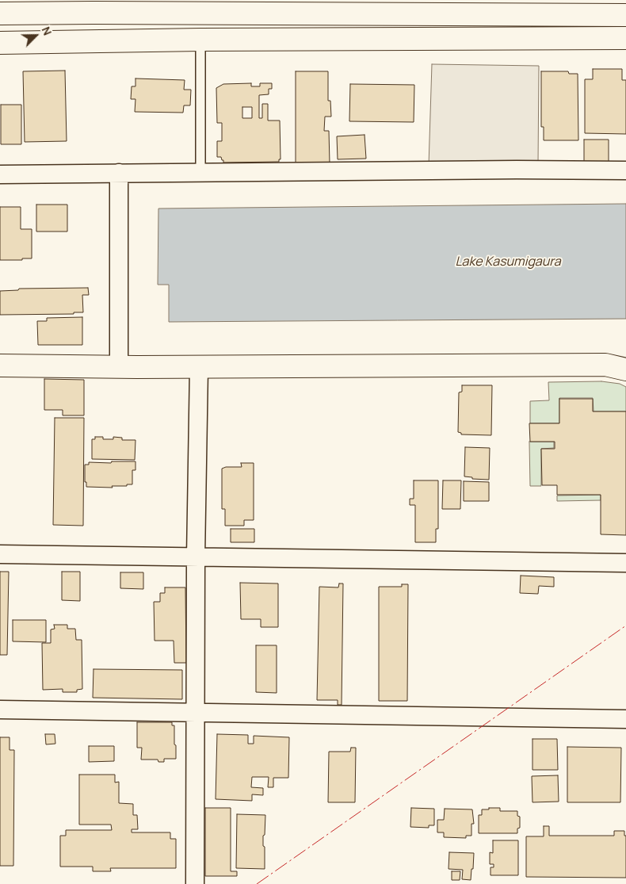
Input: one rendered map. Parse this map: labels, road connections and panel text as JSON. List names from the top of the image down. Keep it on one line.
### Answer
{"water":["Lake Kasumigaura"],"north":"top right"}
